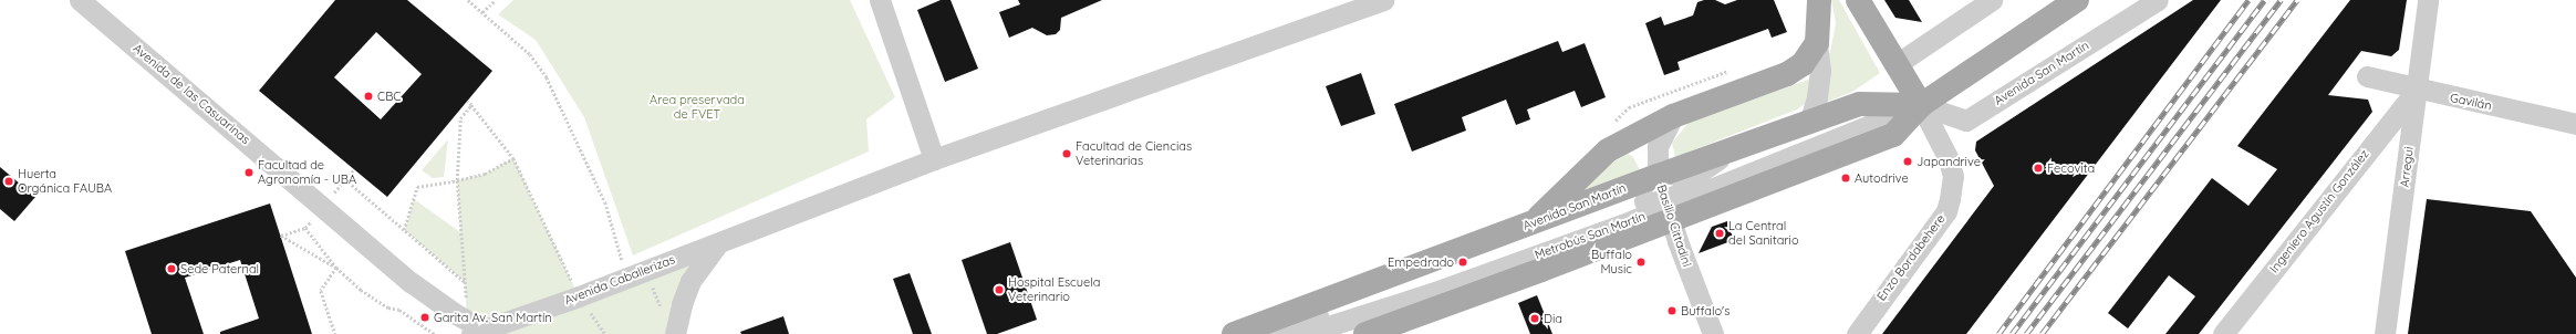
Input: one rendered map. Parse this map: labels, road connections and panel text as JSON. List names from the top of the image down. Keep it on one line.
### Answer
{"streets":{"main road":["Avenida San Martín"],"street":["Avenida de las Casuarinas","Gavilán","Arregui","Ingeniero Agustín González","Basilio Cittadini","Enzo Bordabehere","Avenida Caballerizas"]},"crossings":[["Avenida San Martín","Basilio Cittadini"],["Avenida San Martín","Enzo Bordabehere"],["Avenida de las Casuarinas","Avenida Caballerizas"],["Gavilán","Arregui"],["Gavilán","Ingeniero Agustín González"],["Arregui","Ingeniero Agustín González"]],"parks":["Area preservada de FVET"],"places":["CBC","Facultad de Ciencias Veterinarias","Japandrive","Fecovita","Facultad de Agronomía - UBA","Autodrive","Huerta Orgánica FAUBA","La Central del Sanitario","Empedrado","Buffalo Music","Sede Paternal","Hospital Escuela Veterinario","Buffalo's","Garita Av. San Martín","Dia"]}
